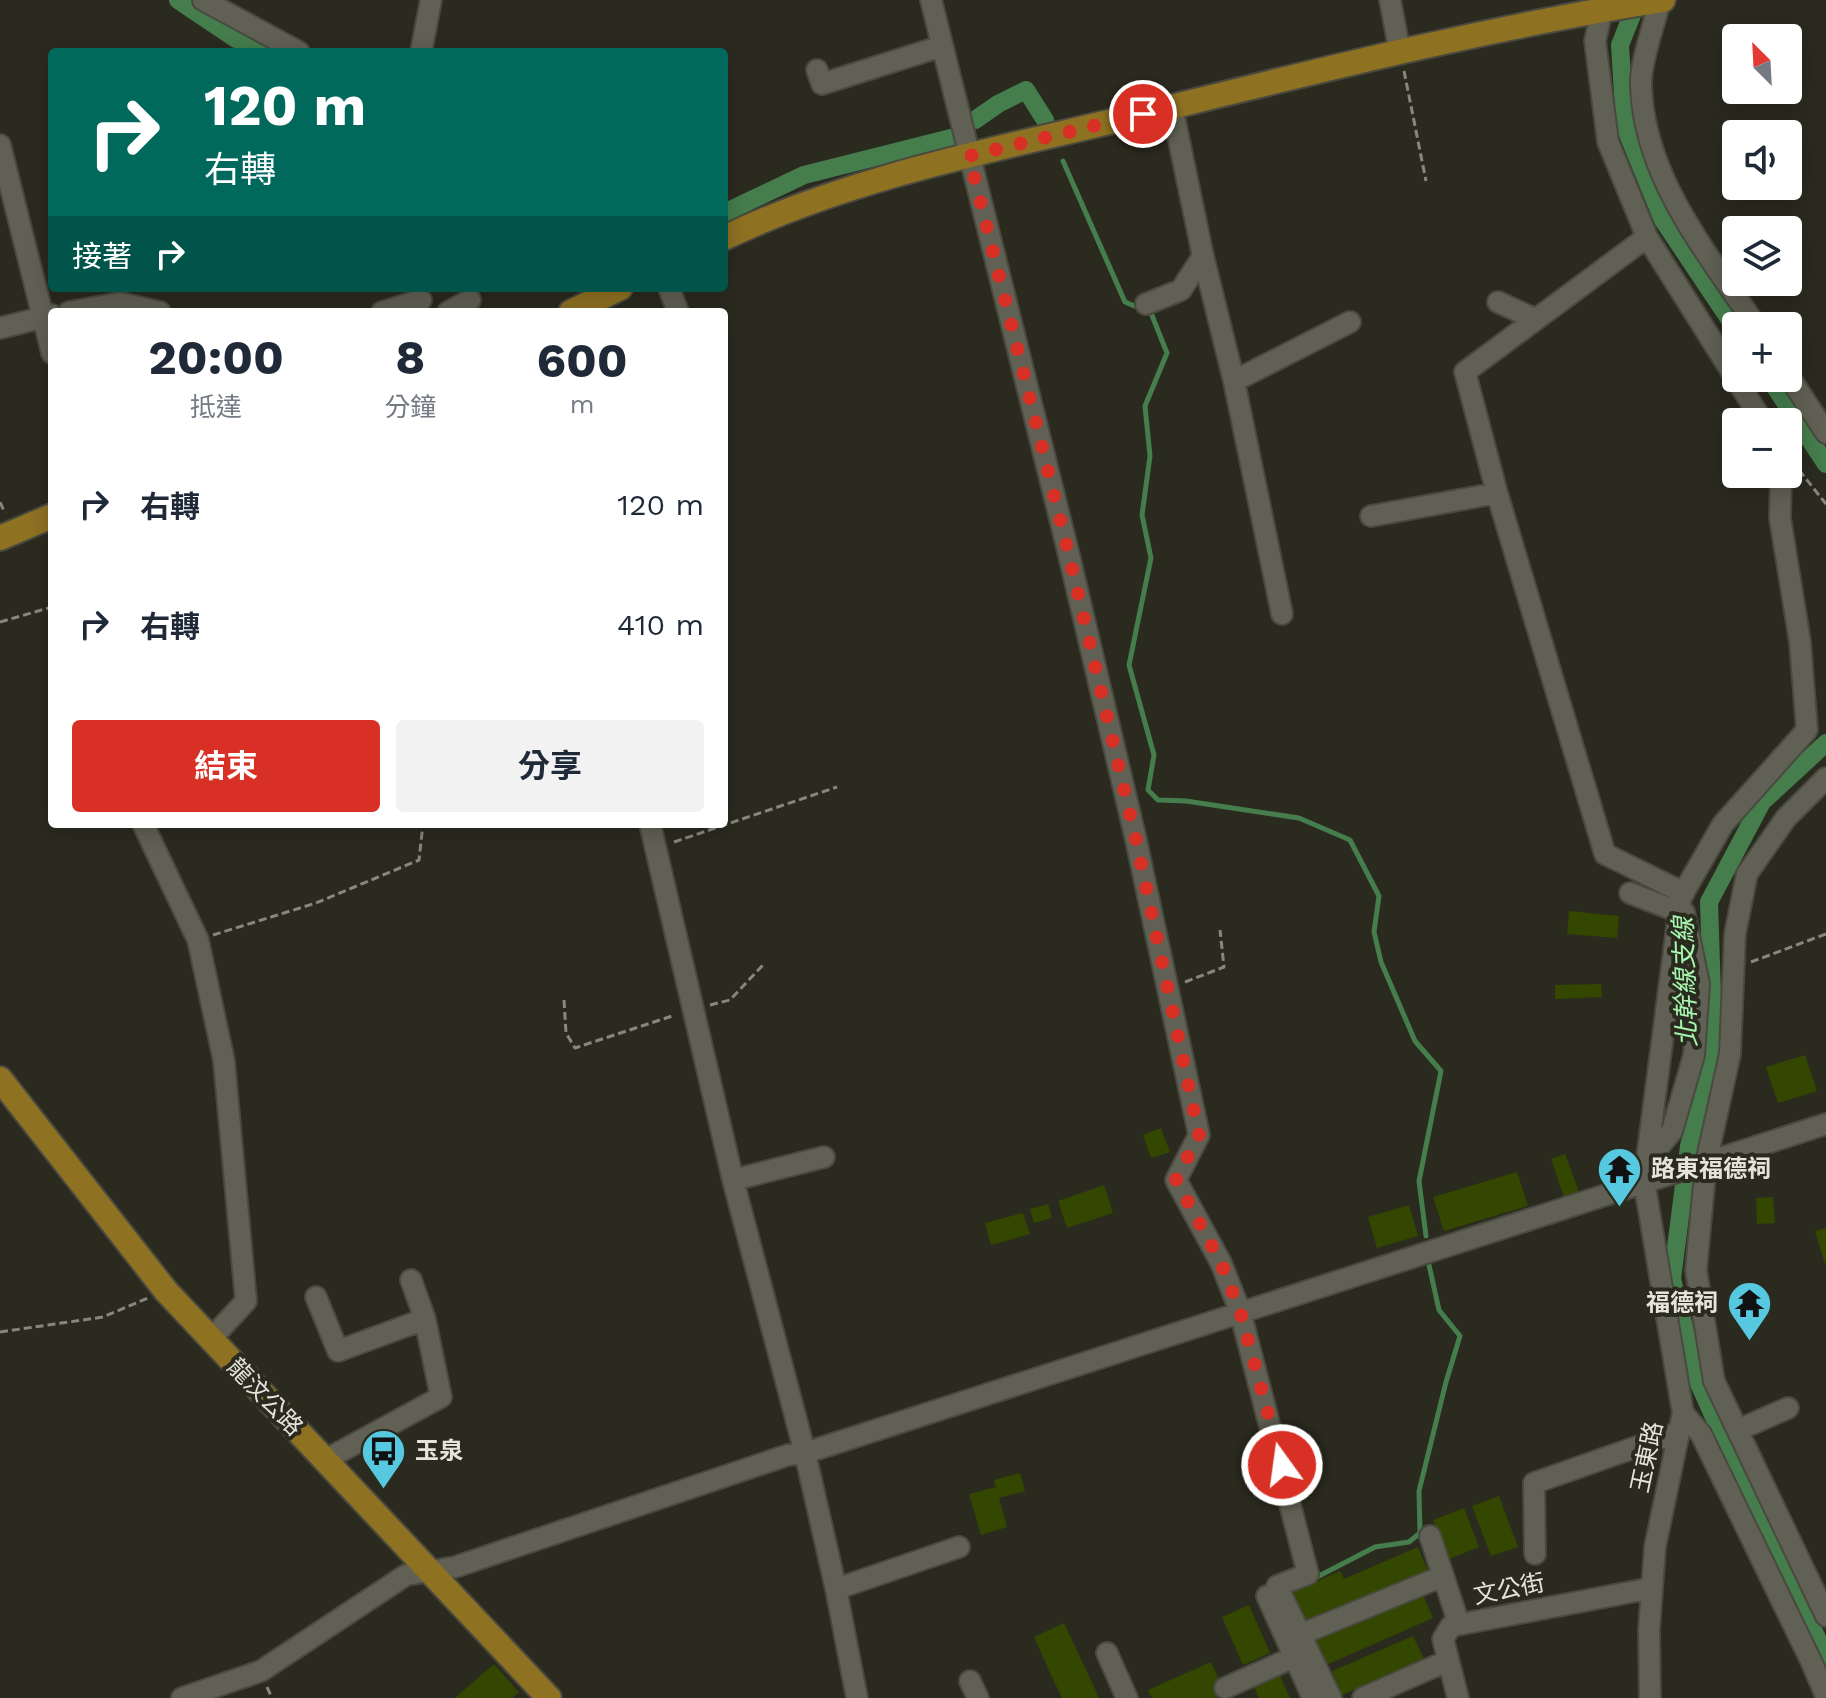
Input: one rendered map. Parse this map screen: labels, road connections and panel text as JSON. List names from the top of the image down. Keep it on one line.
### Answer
{"streets":{"main road":["龍汶公路"],"street":["玉東路","文公街"]},"crossings":[["玉東路","文公街"]],"water":["北幹線支線"],"places":{"temple":["路東福德祠","福德祠"],"bus stop":["玉泉"]},"north":"top left","page":{"map_buttons":["+","−"],"turn":["120 m","右轉"],"then":"接著","eta":["20:00","抵達","8","分鐘","600","m"],"list":[{"name":"右轉","value":"120 m"},{"name":"右轉","value":"410 m"}],"buttons":["結束","分享"]}}
